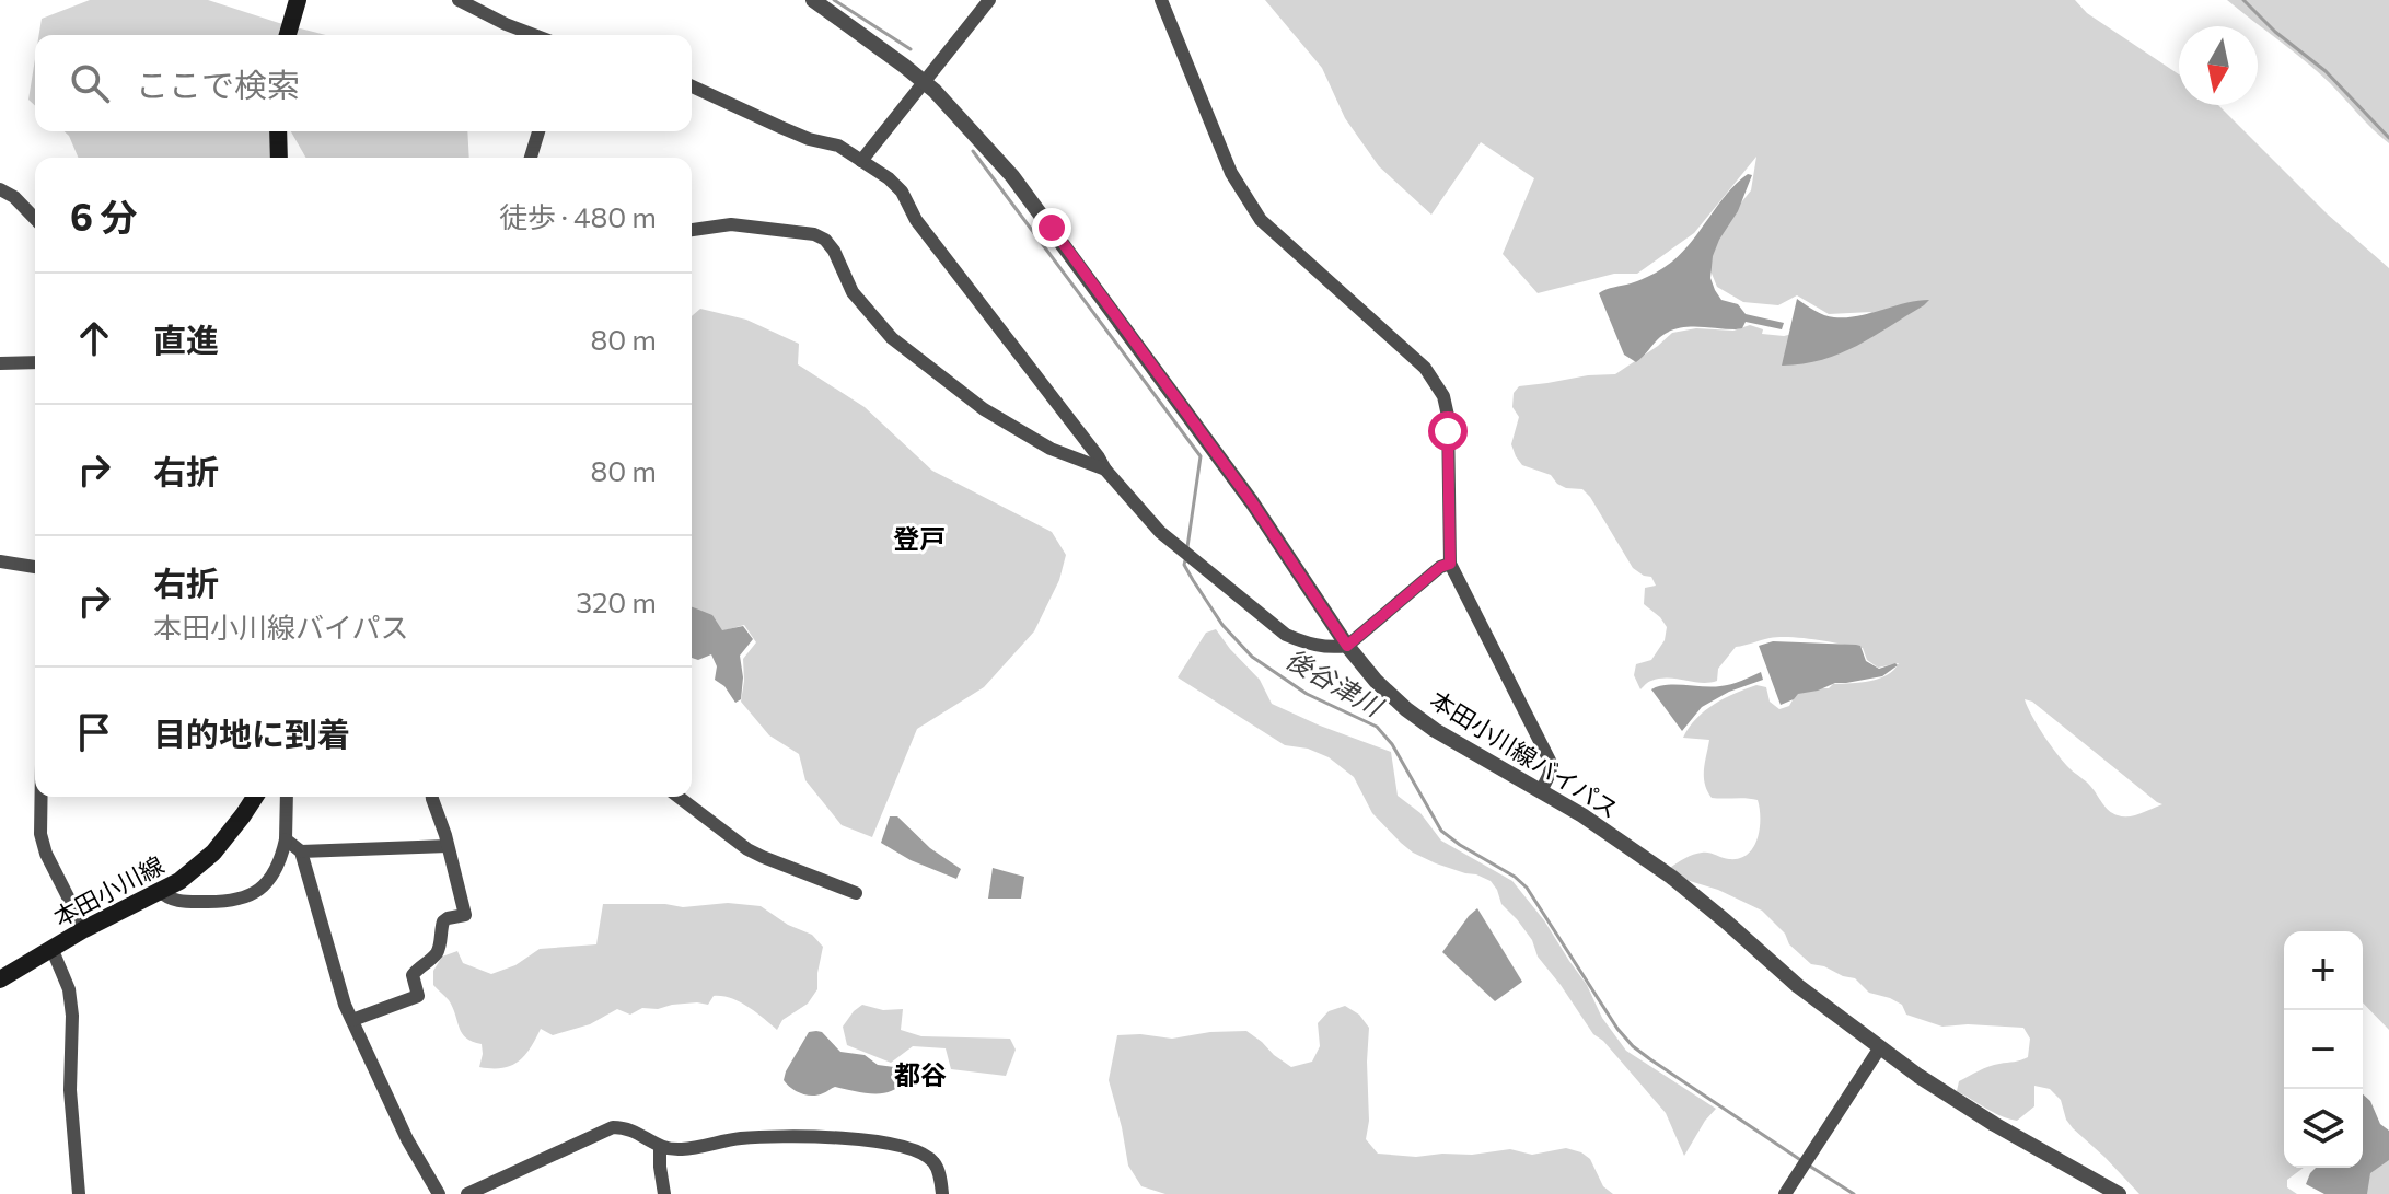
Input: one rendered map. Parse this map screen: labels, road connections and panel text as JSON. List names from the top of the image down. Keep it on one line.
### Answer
{"streets":{"main road":["本田小川線"],"street":["本田小川線バイパス"]},"districts":["登戸","都谷"],"water":["後谷津川"],"north":"bottom","page":{"search":"ここで検索","heading":["6 分","徒歩 · 480 m"],"list":[["直進","80 m"],["右折","80 m"],["右折","本田小川線バイパス","320 m"],"目的地に到着"],"map_buttons":["+","−"]}}
